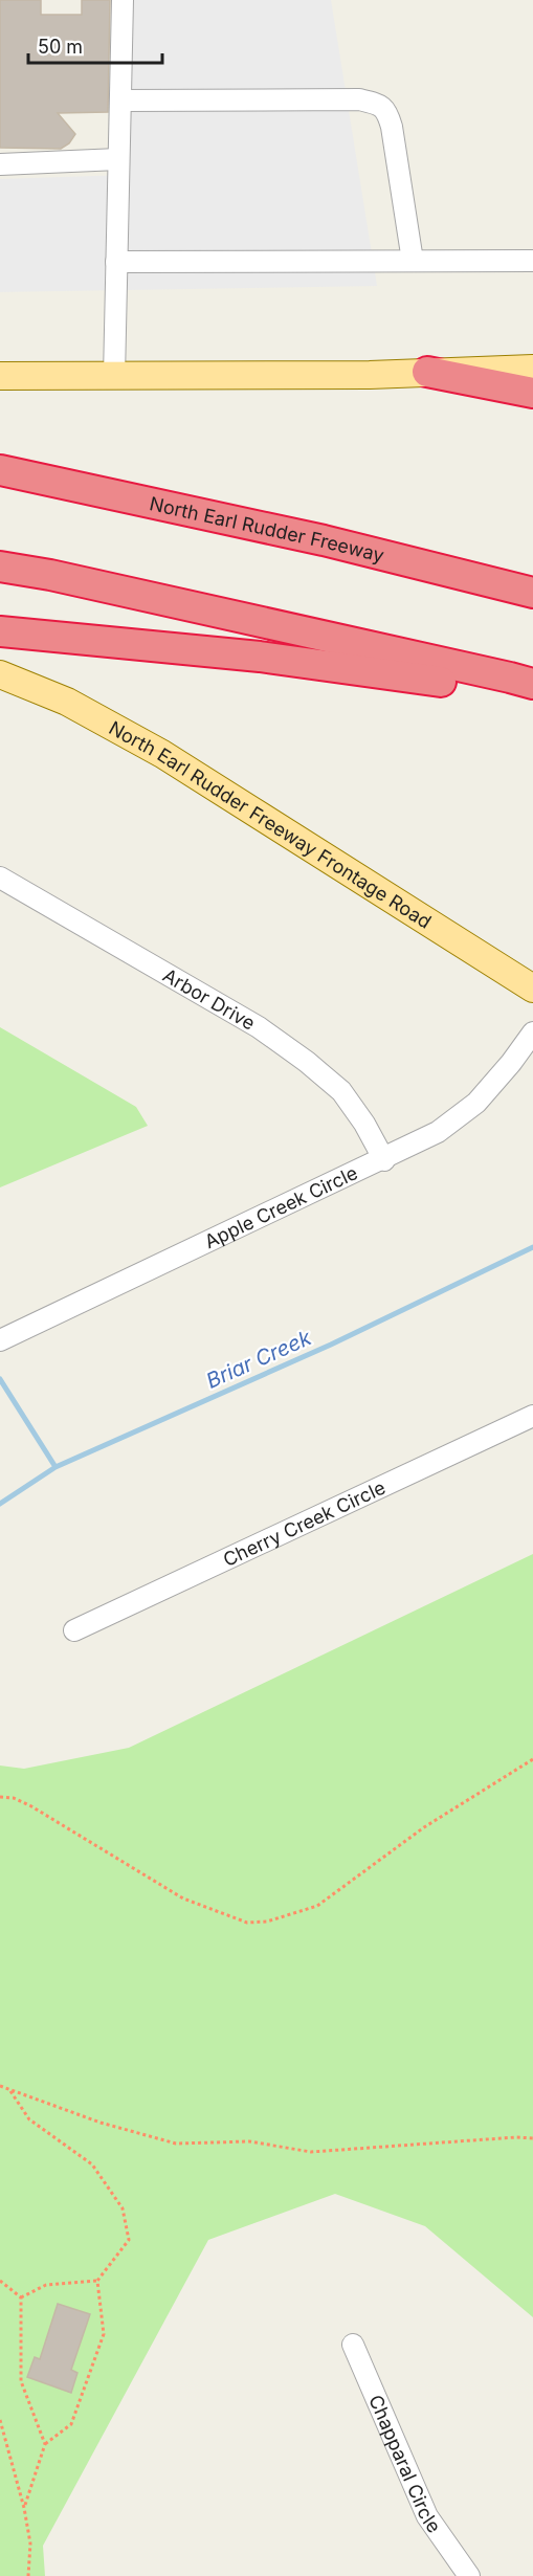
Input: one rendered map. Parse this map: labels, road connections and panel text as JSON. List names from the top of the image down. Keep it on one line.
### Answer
{"streets":{"highway":["North Earl Rudder Freeway"],"main road":["North Earl Rudder Freeway Frontage Road"],"street":["Arbor Drive","Apple Creek Circle","Cherry Creek Circle","Chapparal Circle"]},"crossings":[["Arbor Drive","Apple Creek Circle"]],"water":["Briar Creek"],"scale_bar":"50 m"}
